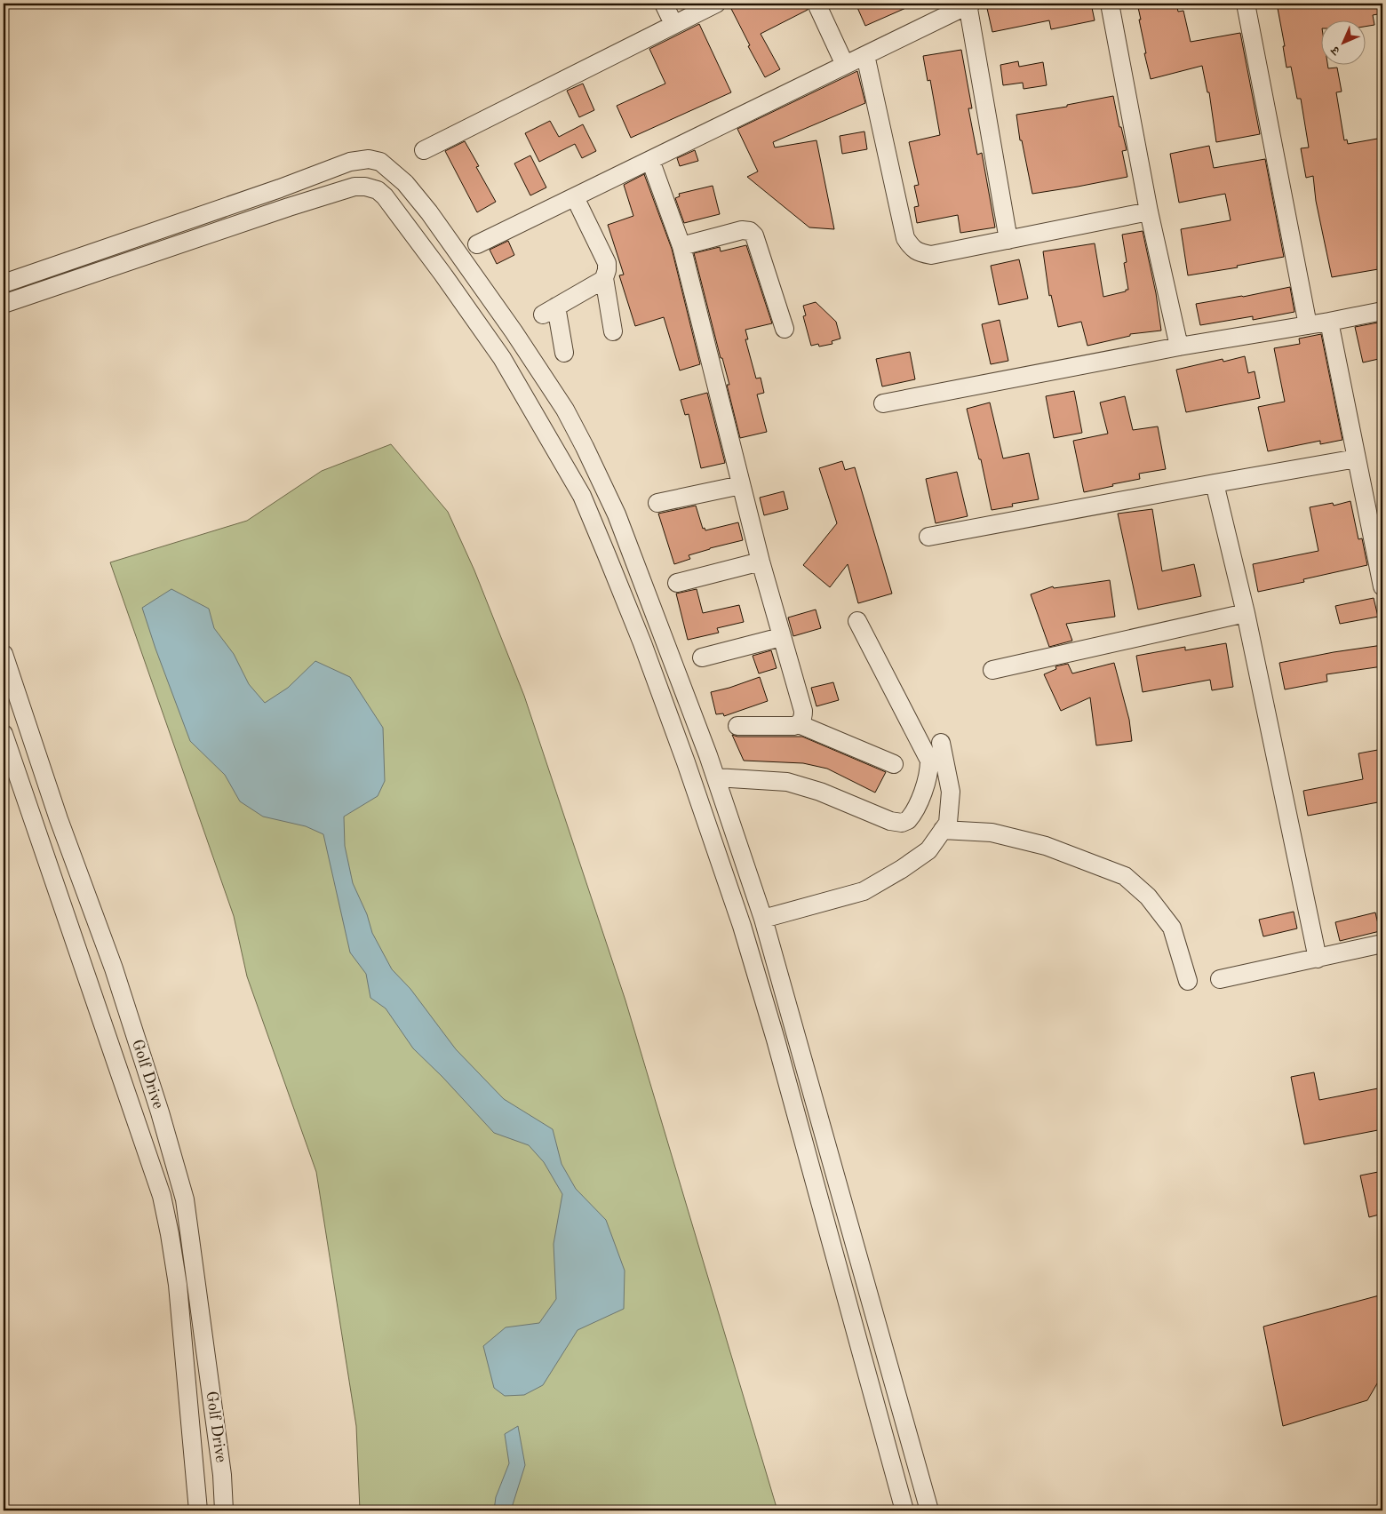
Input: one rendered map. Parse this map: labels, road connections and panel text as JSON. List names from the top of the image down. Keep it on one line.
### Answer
{"streets":{"street":["Golf Drive"]},"north":"bottom left"}
